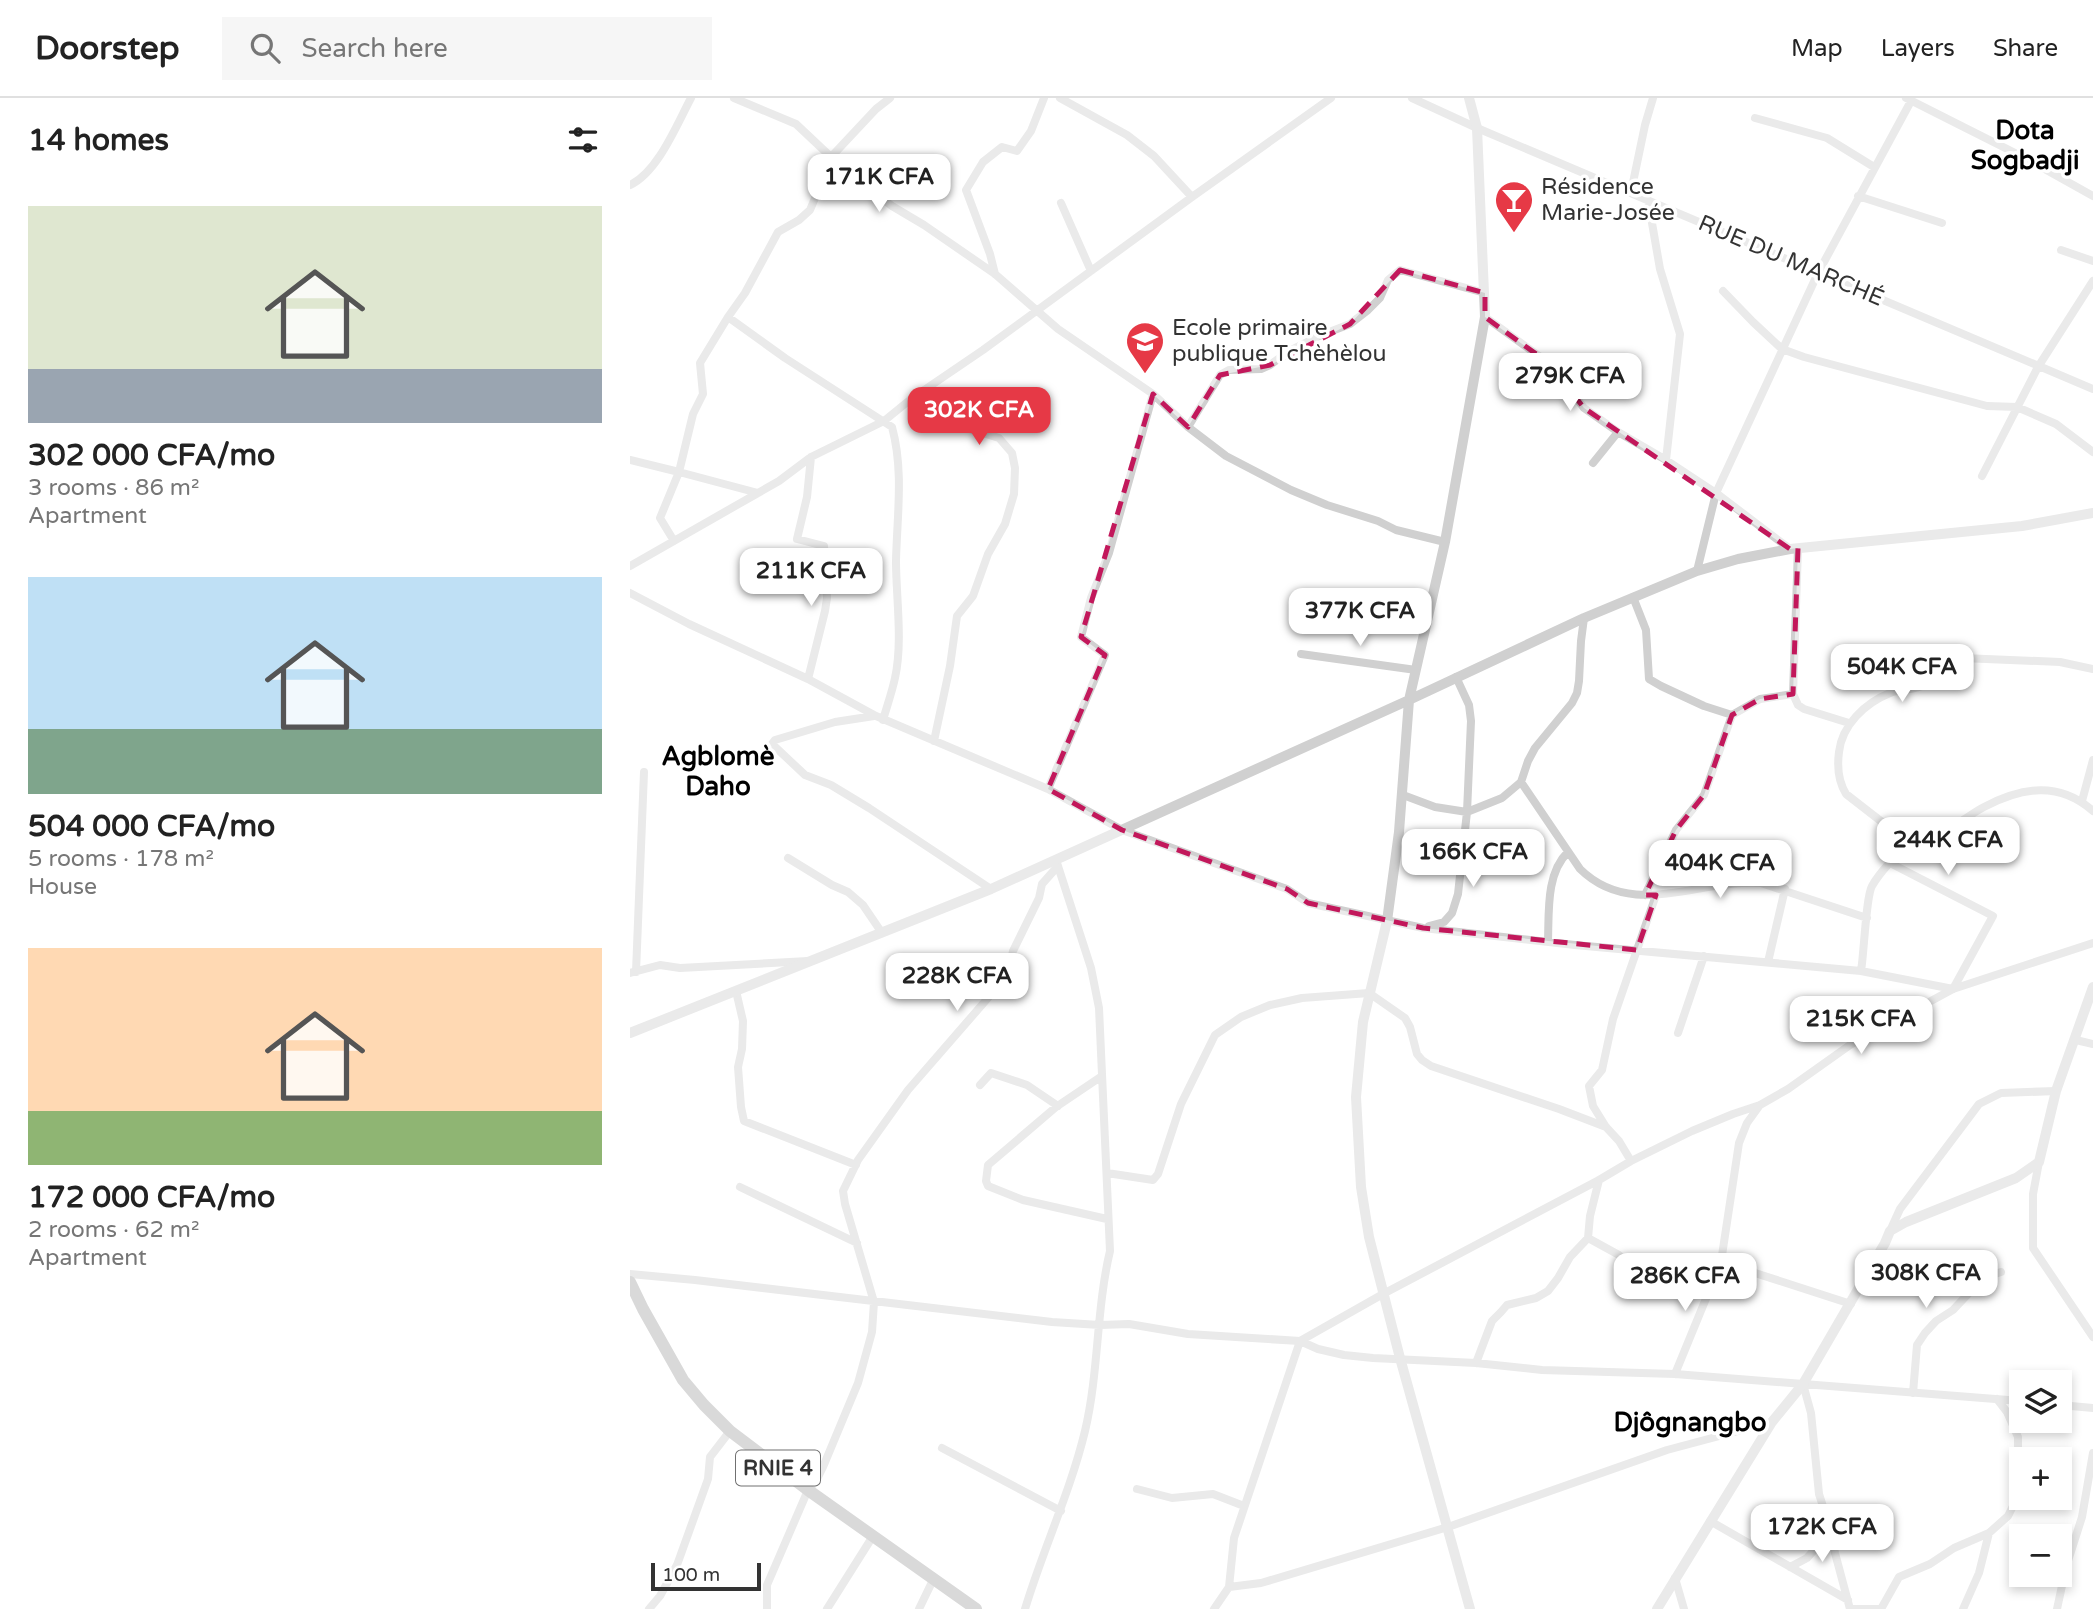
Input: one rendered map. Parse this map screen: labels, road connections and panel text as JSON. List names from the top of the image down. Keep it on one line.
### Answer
{"streets":{"main road":["RNIE 4"],"street":["RUE DU MARCHÉ"]},"districts":["Dota Sogbadji","Agblomè Daho","Djôgnangbo"],"places":{"bar":["Résidence Marie-Josée"],"school or university":["Ecole primaire publique Tchèhèlou"]},"scale_bar":"100 m","page":{"header":"Doorstep","search":"Search here","nav":["Map","Layers","Share"],"heading":"14 homes","price":["171K CFA","279K CFA","302K CFA","211K CFA","377K CFA","504K CFA","244K CFA","166K CFA","404K CFA","228K CFA","215K CFA","308K CFA","286K CFA","172K CFA"],"list":[{"name":"302 000 CFA/mo","note":"3 rooms · 86 m² · Apartment"},{"name":"504 000 CFA/mo","note":"5 rooms · 178 m² · House"},{"name":"172 000 CFA/mo","note":"2 rooms · 62 m² · Apartment"}],"map_buttons":["+","−"],"scale":"100 m"}}
